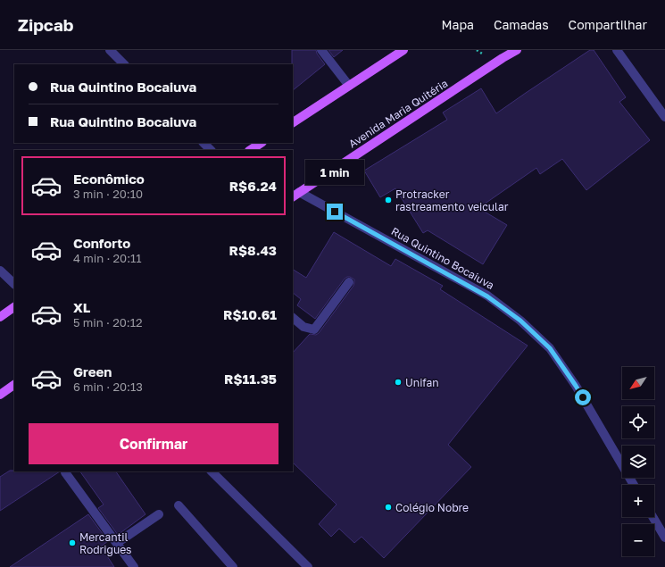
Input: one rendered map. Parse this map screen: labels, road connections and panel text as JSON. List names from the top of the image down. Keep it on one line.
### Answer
{"streets":{"main road":["Avenida Maria Quitéria"],"street":["Rua Quintino Bocaiuva"]},"crossings":[["Avenida Maria Quitéria","Rua Quintino Bocaiuva"]],"places":["Protracker rastreamento veicular","Unifan","Colégio Nobre","Mercantil Rodrigues"],"north":"bottom left","page":{"header":"Zipcab","nav":["Mapa","Camadas","Compartilhar"],"banner":["Rua Quintino Bocaiuva","Rua Quintino Bocaiuva"],"list":[{"name":"Econômico","note":"3 min · 20:10","value":"R$6.24"},{"name":"Conforto","note":"4 min · 20:11","value":"R$8.43"},{"name":"XL","note":"5 min · 20:12","value":"R$10.61"},{"name":"Green","note":"6 min · 20:13","value":"R$11.35"}],"bubble":"1 min","map_buttons":["+","−"],"buttons":"Confirmar"}}
